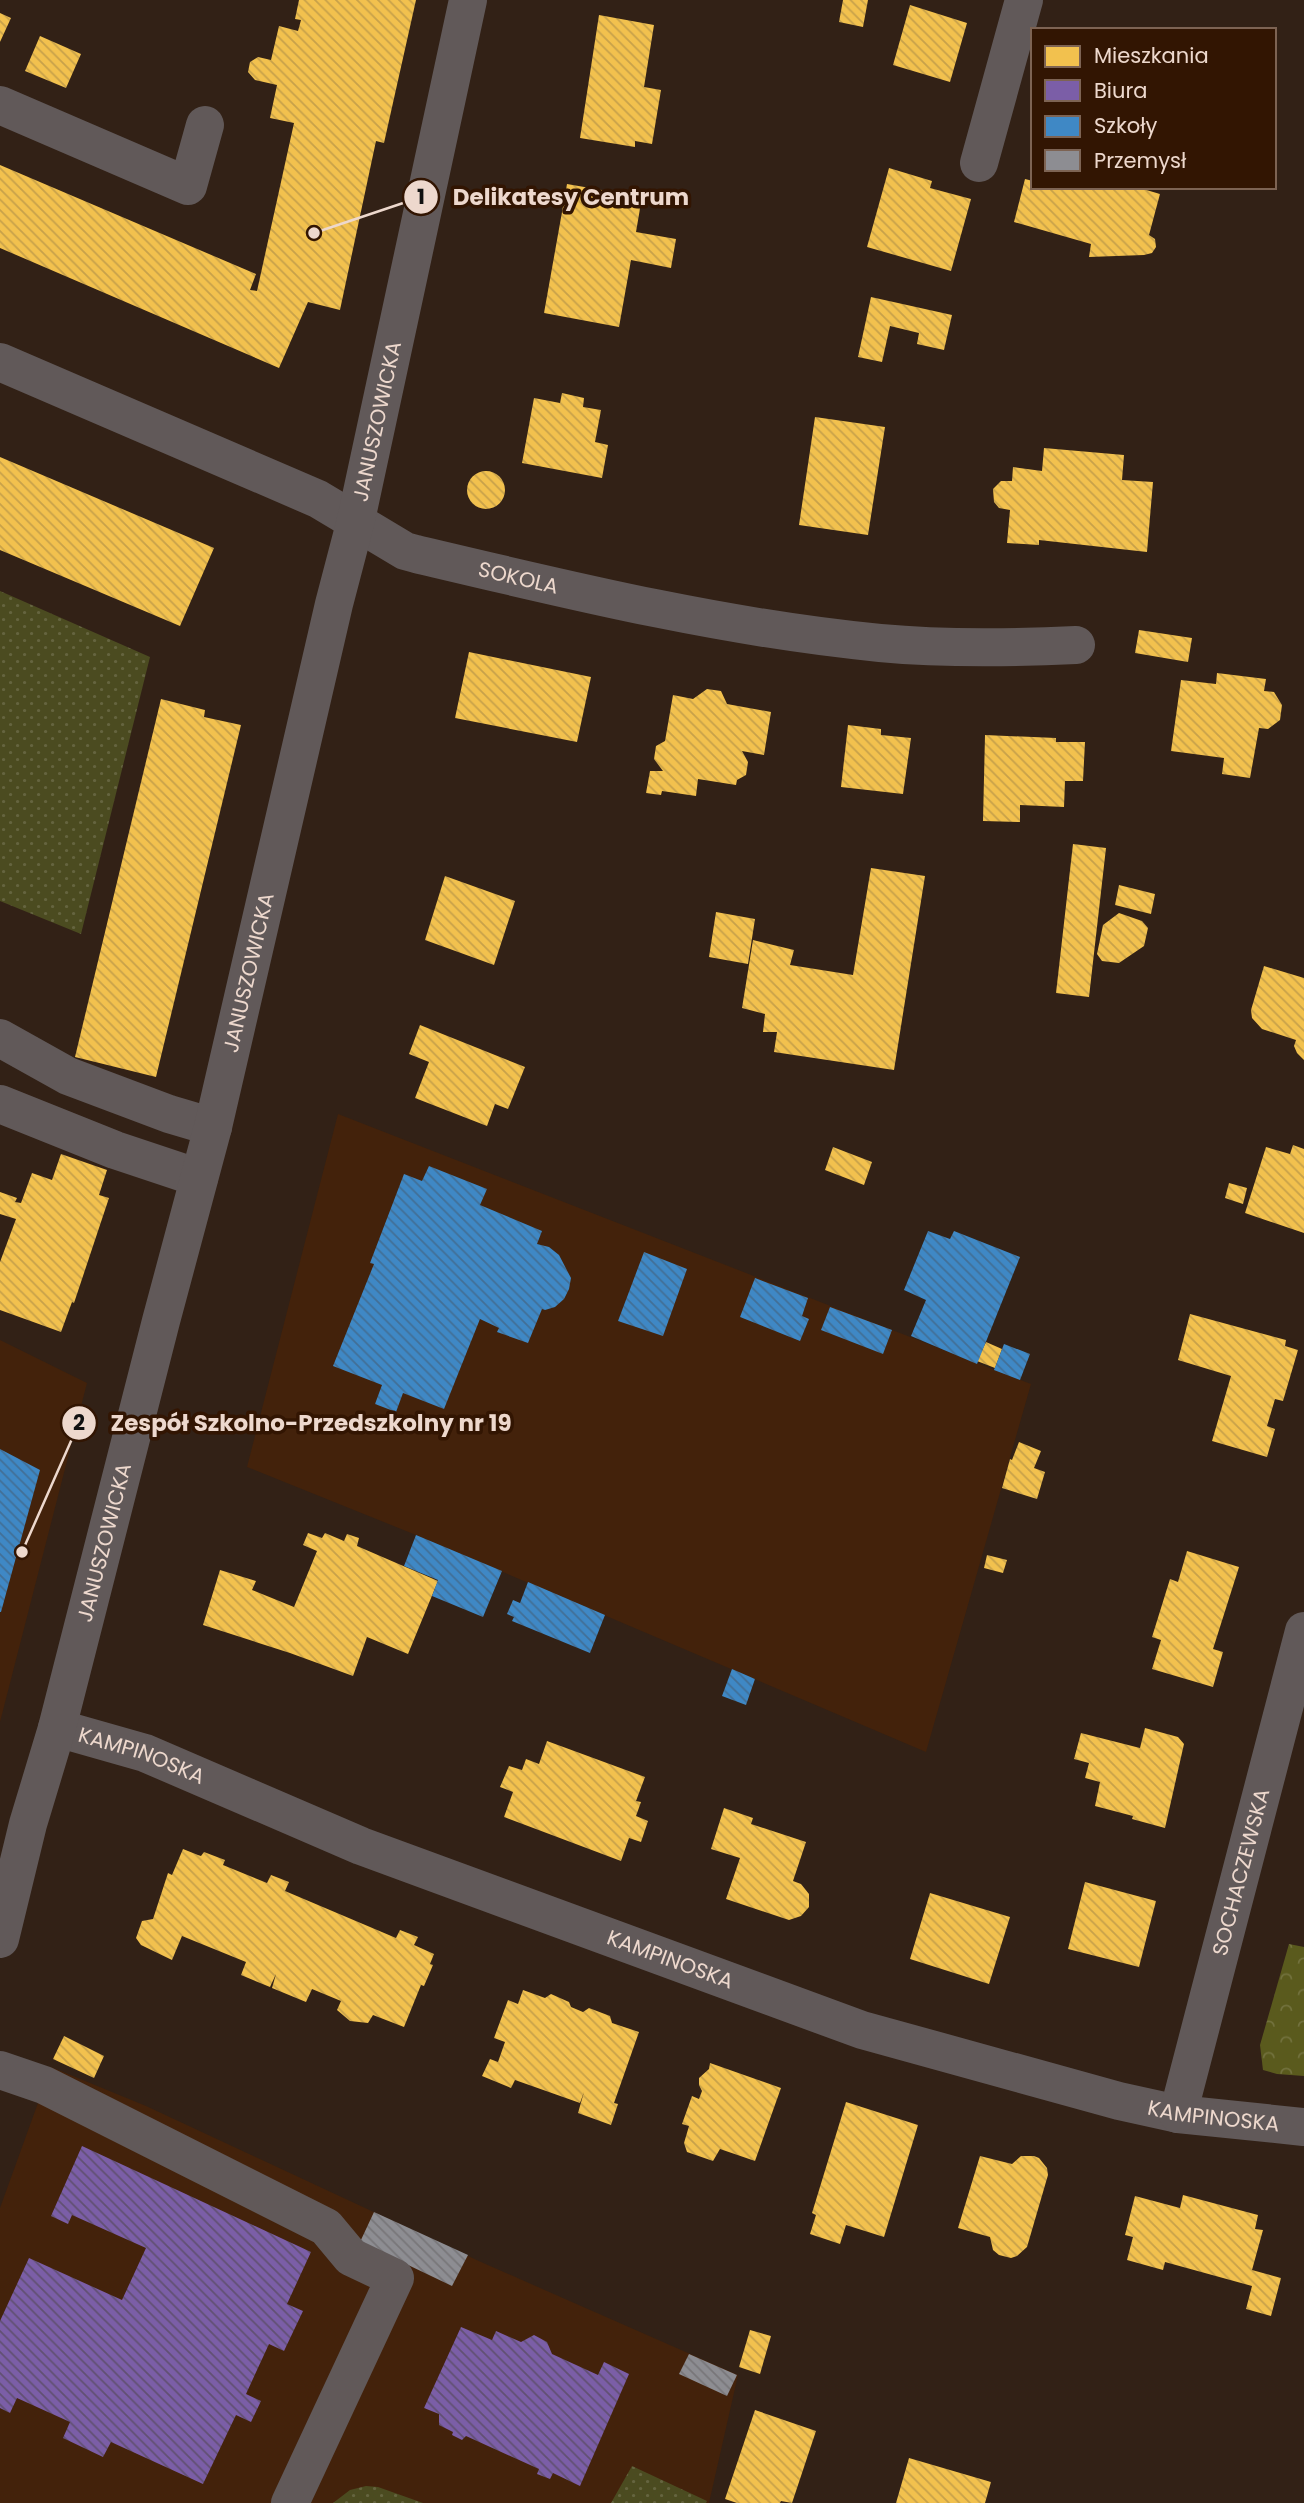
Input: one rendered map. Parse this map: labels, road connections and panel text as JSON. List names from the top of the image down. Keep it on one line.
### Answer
{"streets":{"street":["JANUSZOWICKA","SOKOLA","KAMPINOSKA","SOCHACZEWSKA"]},"crossings":[["JANUSZOWICKA","SOKOLA"],["JANUSZOWICKA","KAMPINOSKA"],["KAMPINOSKA","SOCHACZEWSKA"]],"places":["Delikatesy Centrum","Zespół Szkolno-Przedszkolny nr 19"],"legend":["Mieszkania","Biura","Szkoły","Przemysł"]}
